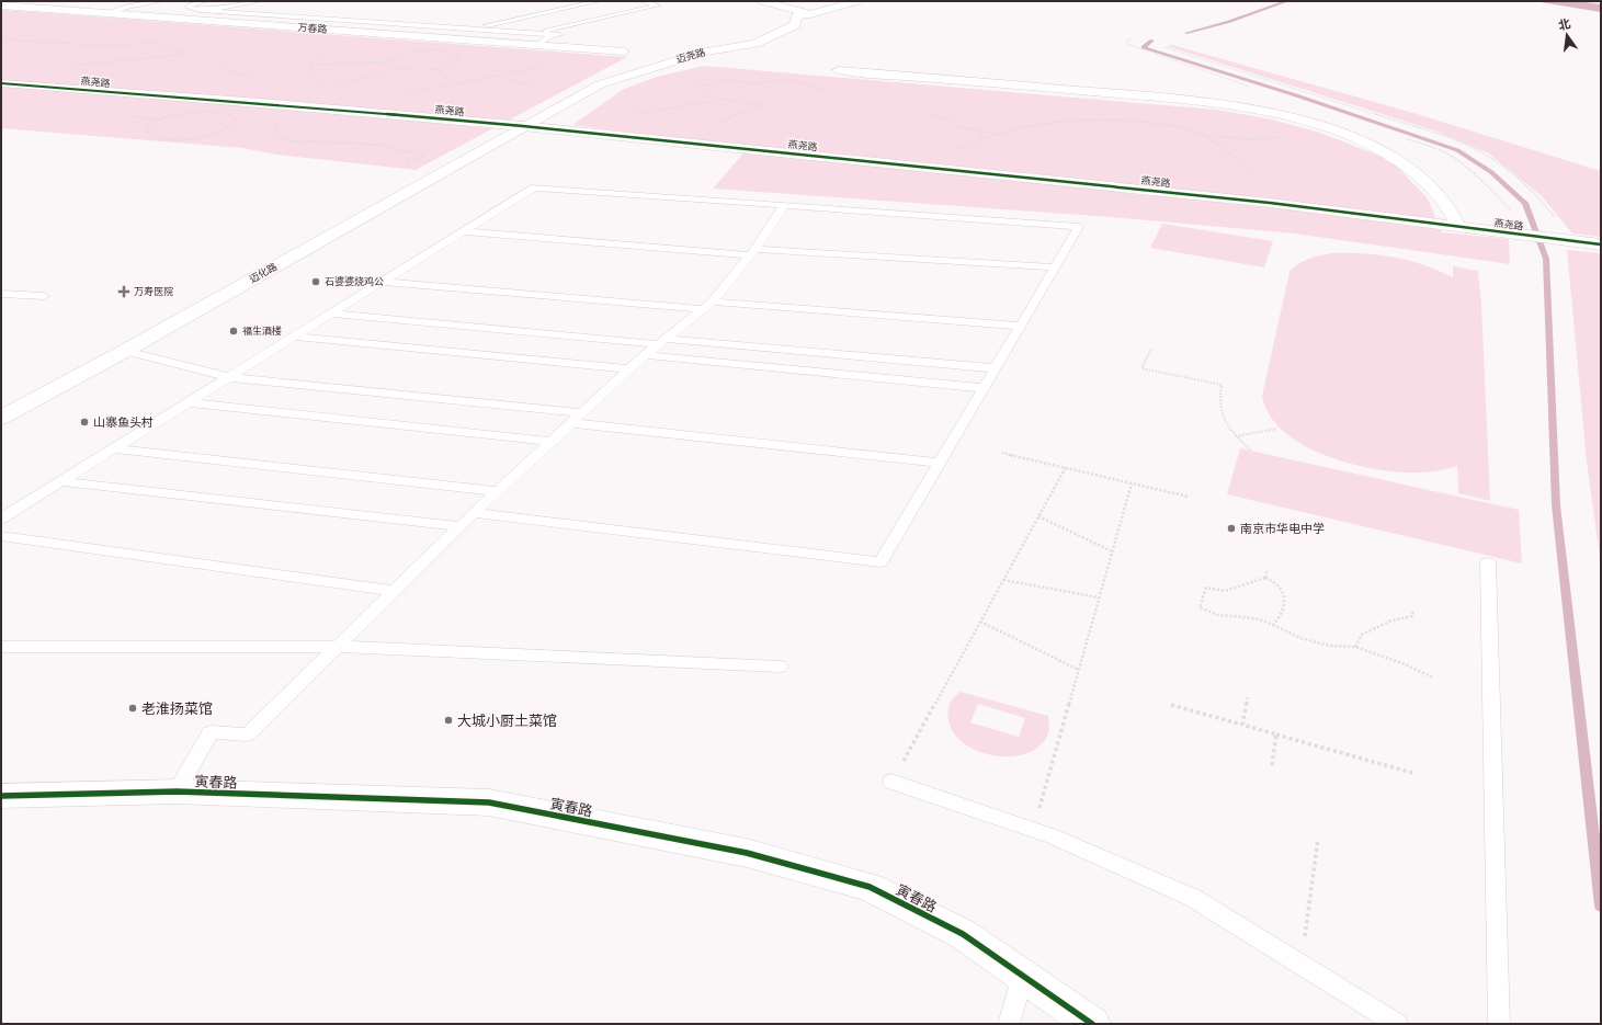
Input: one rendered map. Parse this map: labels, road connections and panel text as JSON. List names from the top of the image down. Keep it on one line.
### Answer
{"streets":{"street":["万春路","迈尧路","燕尧路","迈化路","寅春路"]},"crossings":[["迈尧路","燕尧路"],["迈尧路","迈化路"],["燕尧路","迈化路"]],"places":{"other":["石婆婆烧鸡公","福生酒楼","山寨鱼头村","南京市华电中学","老淮扬菜馆","大城小厨土菜馆"],"health":["万寿医院"]},"north":"top"}
